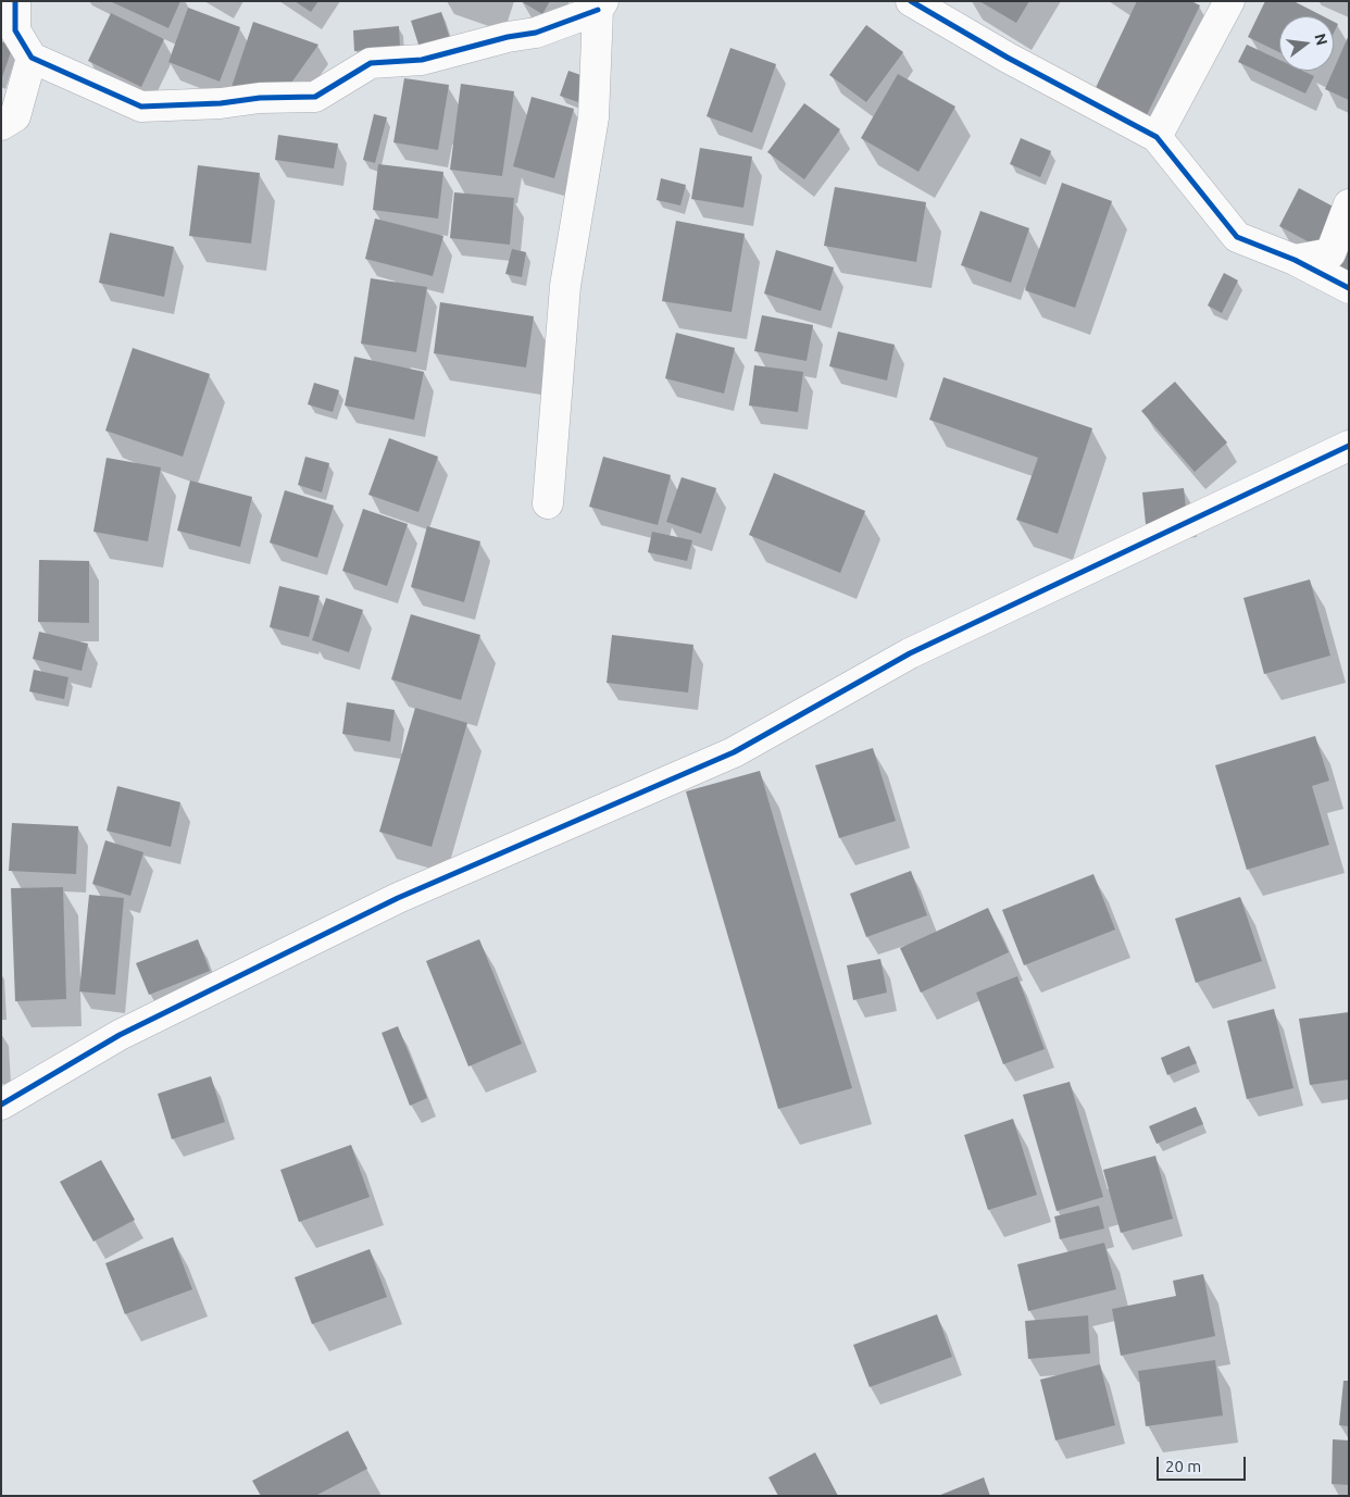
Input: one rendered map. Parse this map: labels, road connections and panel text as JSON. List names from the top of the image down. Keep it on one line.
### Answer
{"scale_bar":"20 m","north":"right"}
